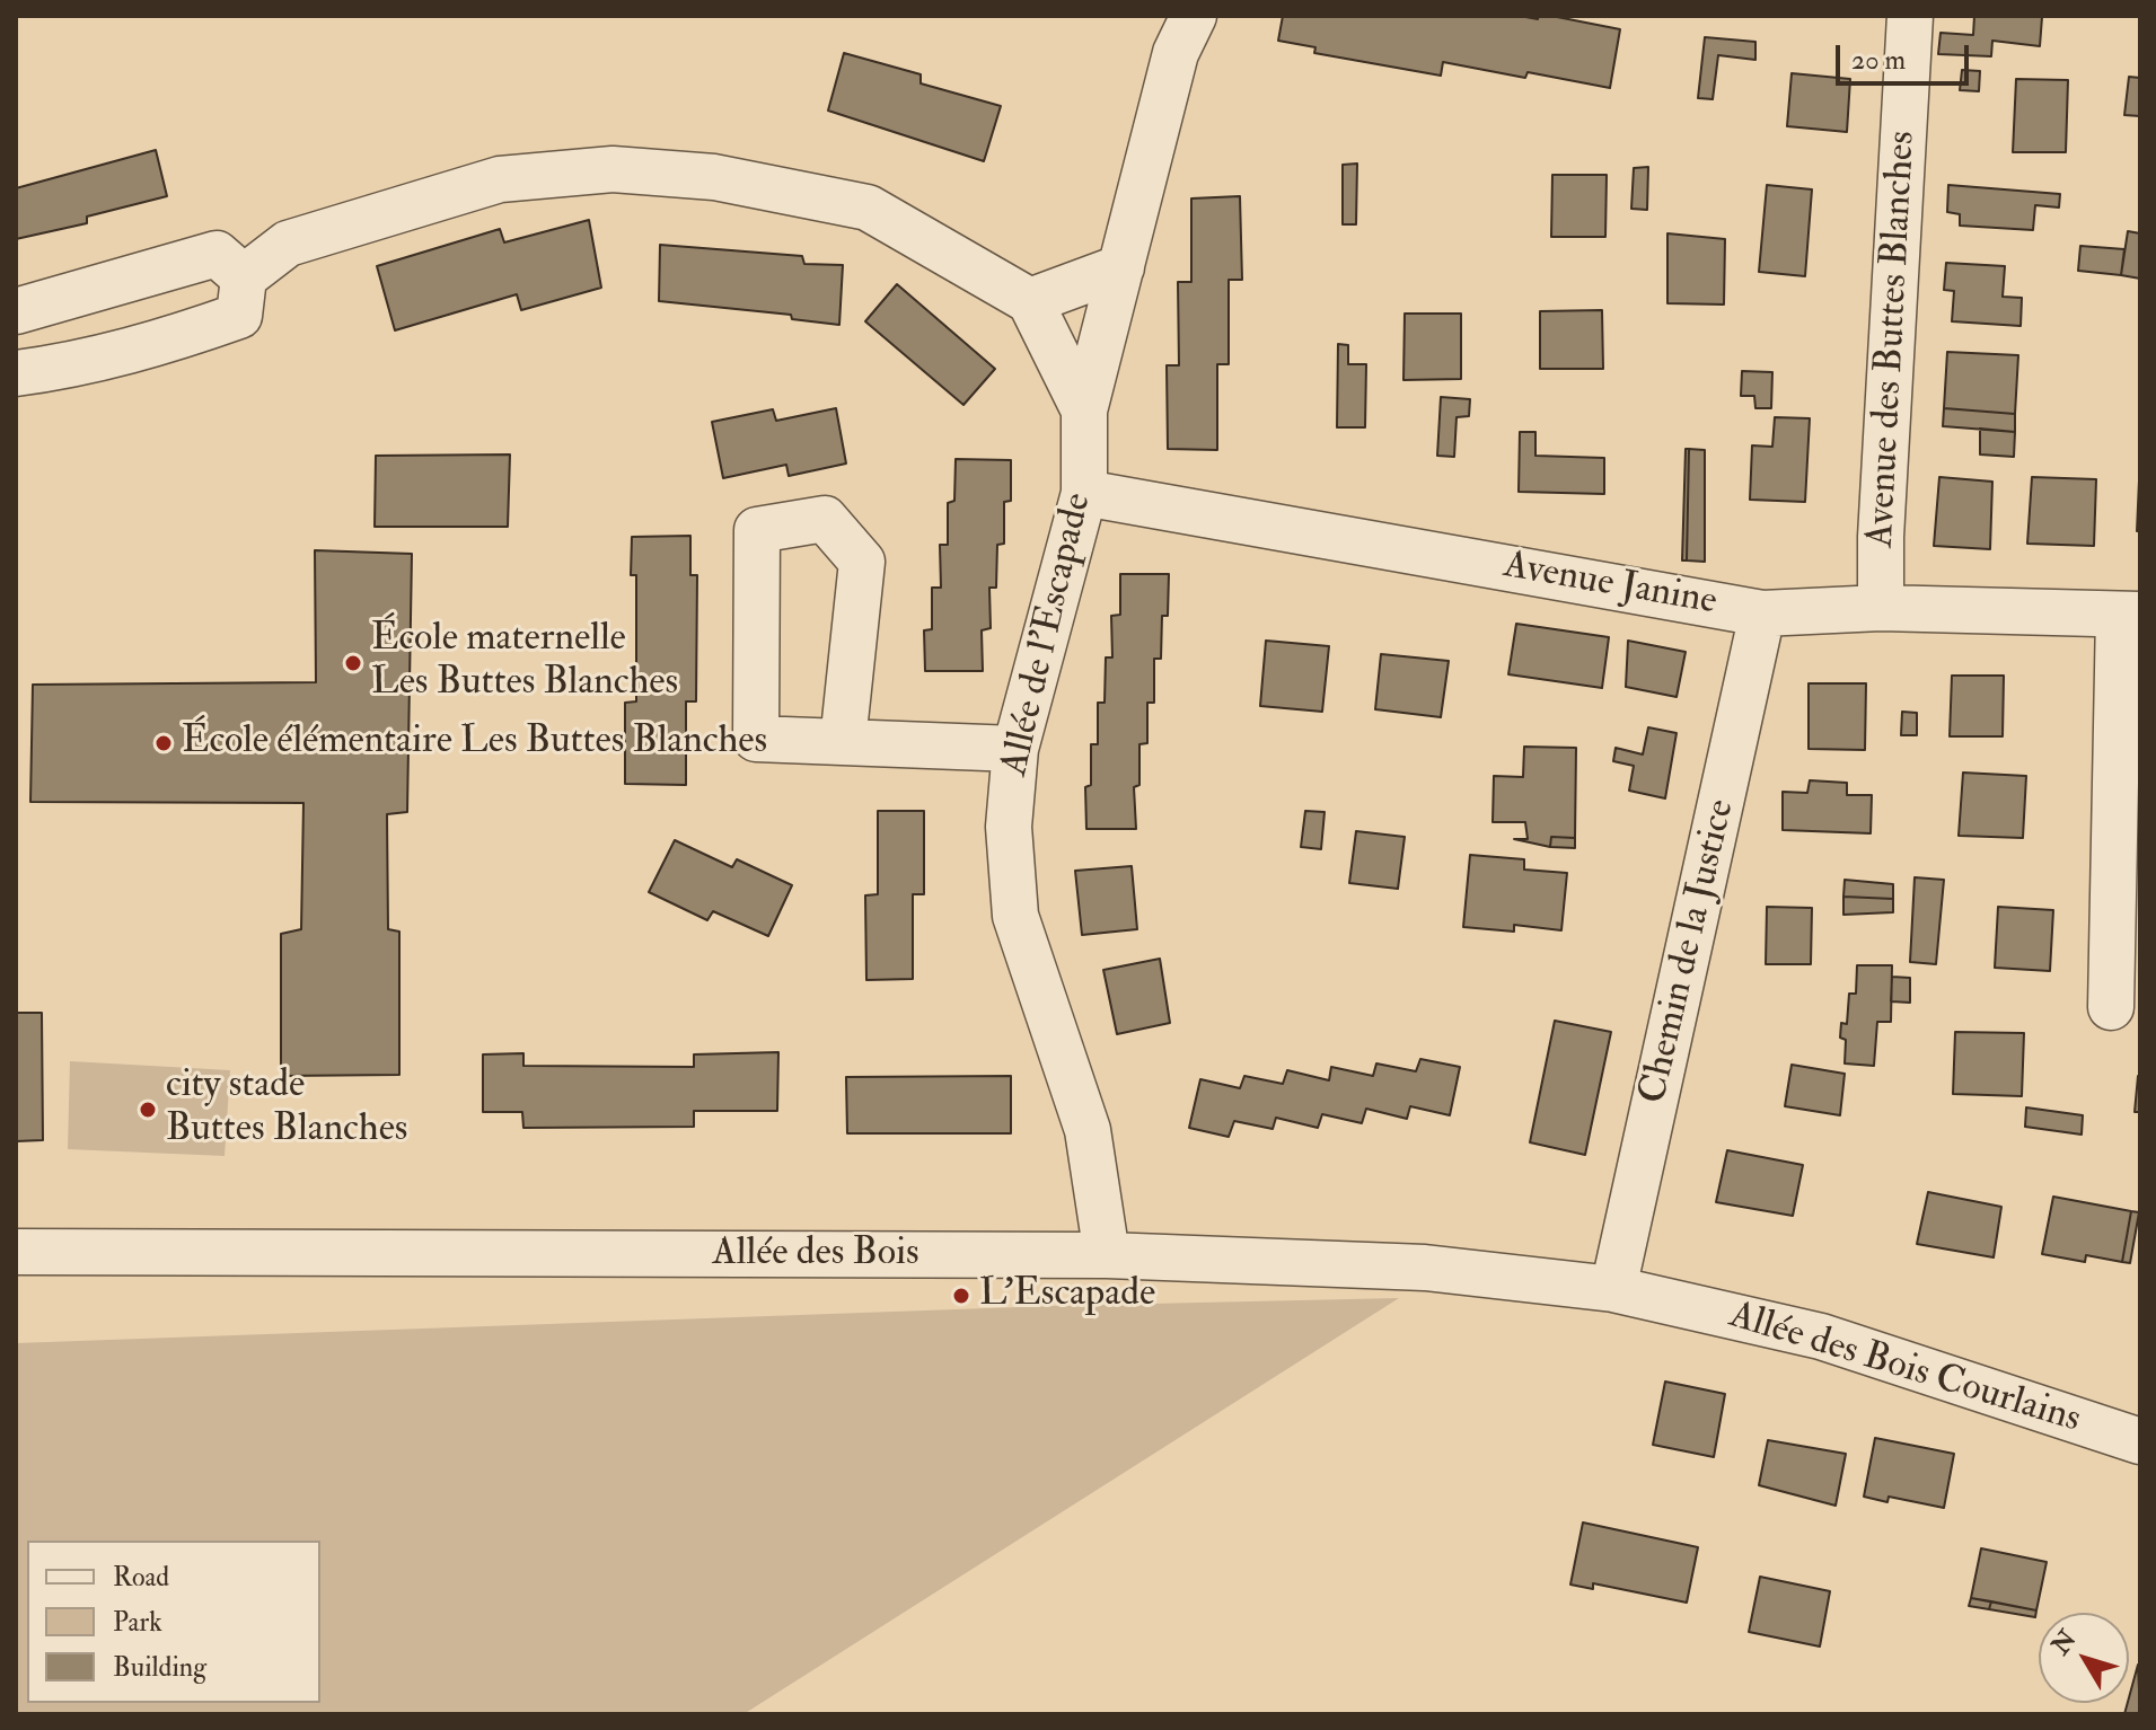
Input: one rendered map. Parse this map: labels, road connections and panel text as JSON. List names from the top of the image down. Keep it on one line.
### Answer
{"streets":{"street":["Avenue des Buttes Blanches","Avenue Janine","Allée de l'Escapade","Chemin de la Justice","Allée des Bois","Allée des Bois Courlains"]},"crossings":[["Avenue des Buttes Blanches","Avenue Janine"],["Avenue Janine","Allée de l'Escapade"],["Avenue Janine","Chemin de la Justice"],["Allée de l'Escapade","Allée des Bois"],["Chemin de la Justice","Allée des Bois"],["Chemin de la Justice","Allée des Bois Courlains"],["Allée des Bois","Allée des Bois Courlains"]],"places":["École maternelle Les Buttes Blanches","École élémentaire Les Buttes Blanches","city stade Buttes Blanches","L'Escapade"],"legend":["Road","Park","Building"],"scale_bar":"20 m","north":"top left"}
